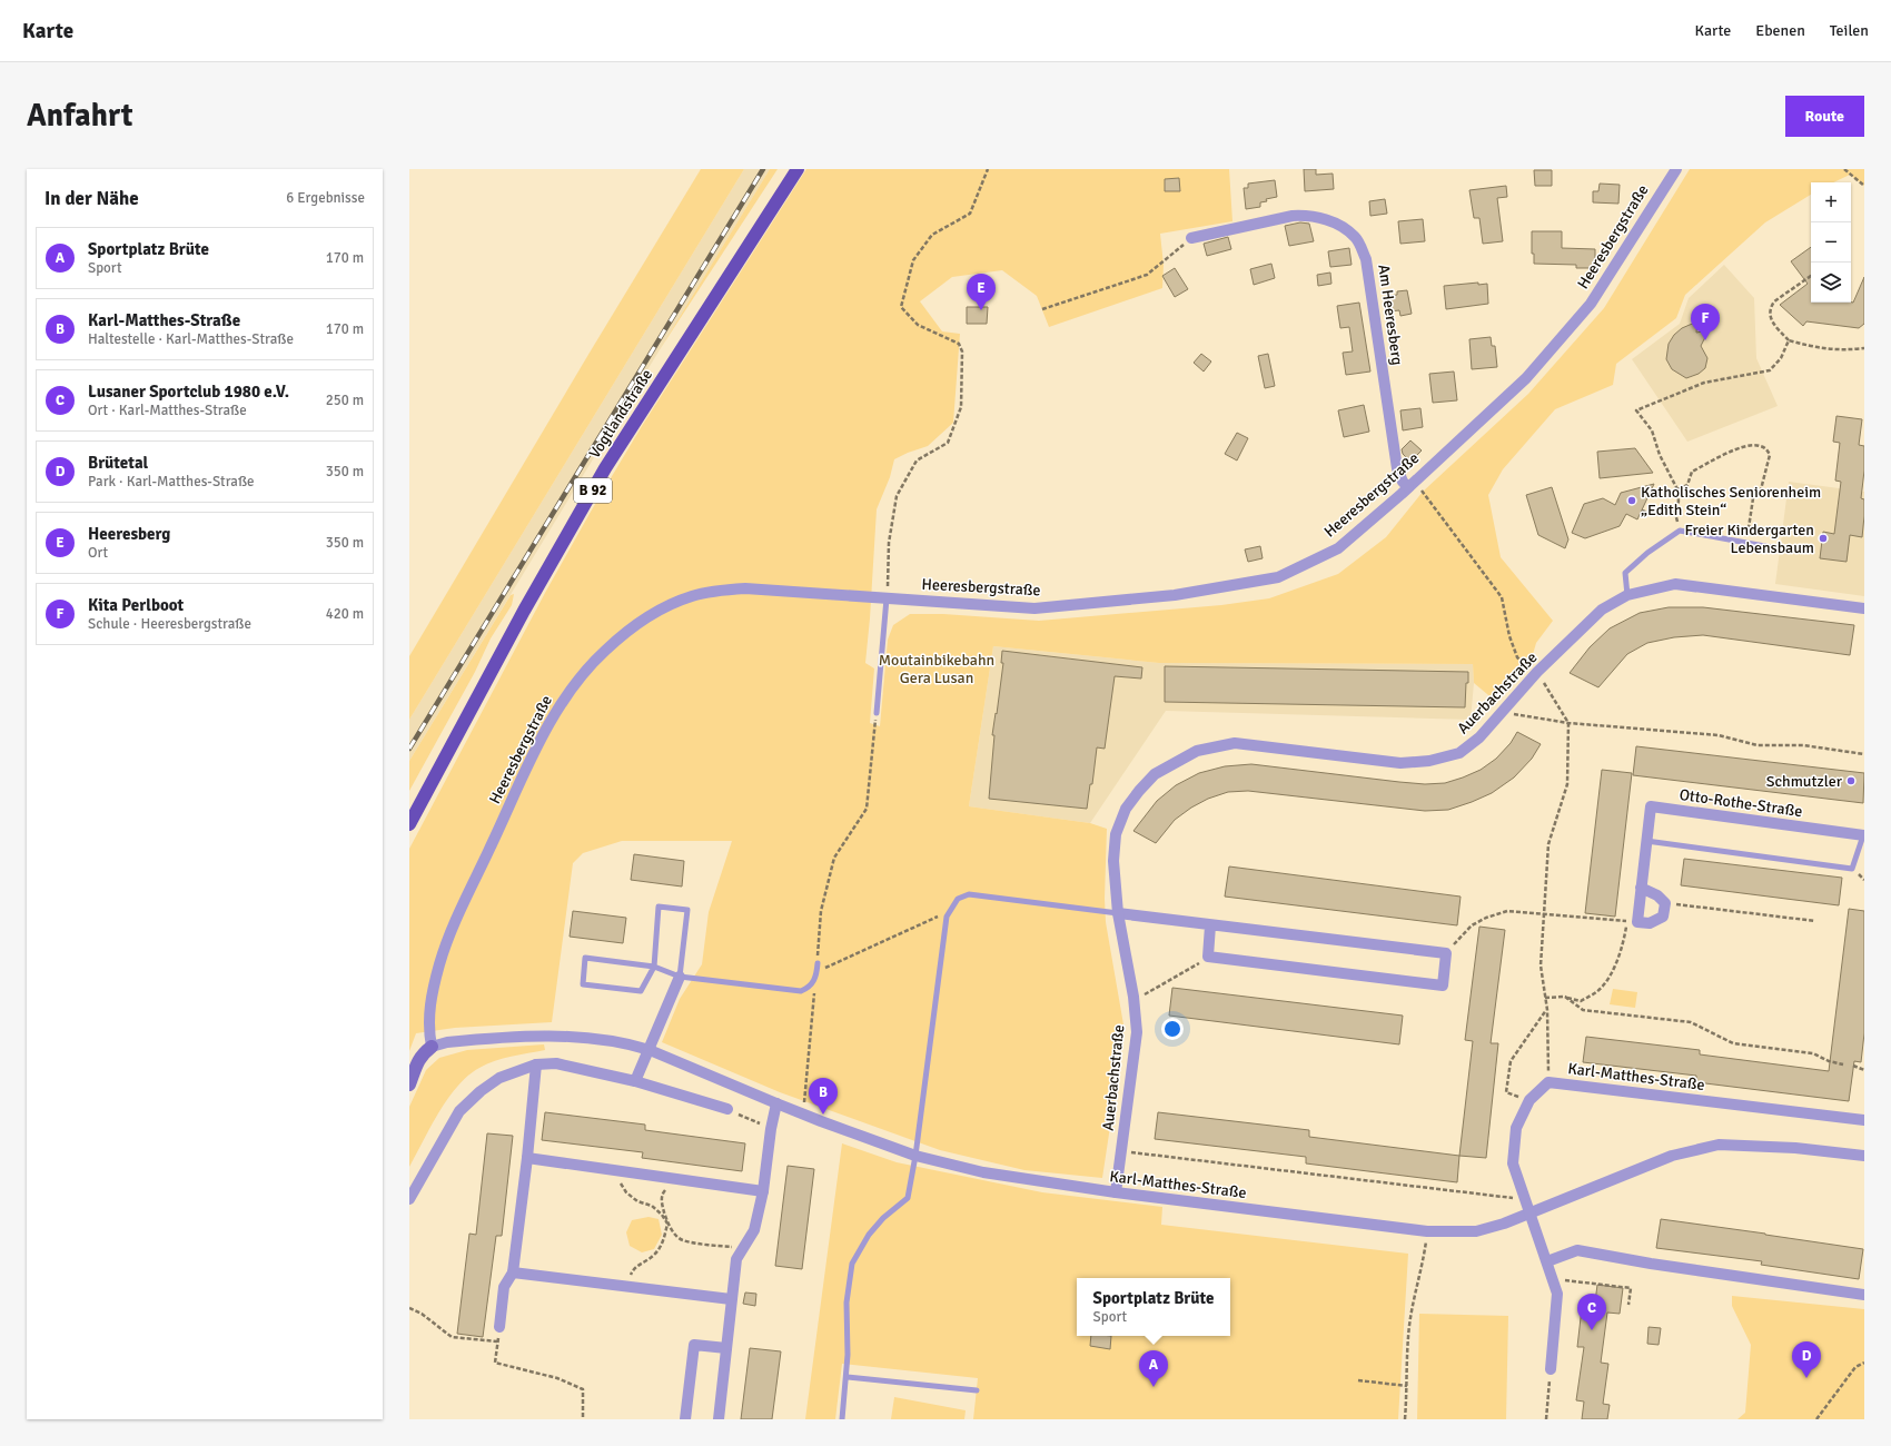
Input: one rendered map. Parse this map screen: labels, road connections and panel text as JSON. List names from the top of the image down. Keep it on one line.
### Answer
{"streets":{"main road":["Vogtlandstraße","B 92"],"street":["Heeresbergstraße","Am Heeresberg","Auerbachstraße","Otto-Rothe-Straße","Karl-Matthes-Straße"]},"crossings":[["Heeresbergstraße","Am Heeresberg"],["Heeresbergstraße","Karl-Matthes-Straße"],["Auerbachstraße","Karl-Matthes-Straße"]],"parks":["Moutainbikebahn Gera Lusan"],"places":["Katholisches Seniorenheim „Edith Stein“","Freier Kindergarten Lebensbaum","Schmutzler"],"page":{"header":"Karte","nav":["Karte","Ebenen","Teilen"],"buttons":"Route","title":"Anfahrt","heading":["In der Nähe","6 Ergebnisse"],"map_buttons":["+","−"],"list":[{"mark":"A","name":"Sportplatz Brüte","note":"Sport","value":"170 m"},{"mark":"B","name":"Karl-Matthes-Straße","note":"Haltestelle · Karl-Matthes-Straße","value":"170 m"},{"mark":"C","name":"Lusaner Sportclub 1980 e.V.","note":"Ort · Karl-Matthes-Straße","value":"250 m"},{"mark":"D","name":"Brütetal","note":"Park · Karl-Matthes-Straße","value":"350 m"},{"mark":"E","name":"Heeresberg","note":"Ort","value":"350 m"},{"mark":"F","name":"Kita Perlboot","note":"Schule · Heeresbergstraße","value":"420 m"}],"pins":["E","F","B","C","D","A"],"popup":["Sportplatz Brüte","Sport"]}}
